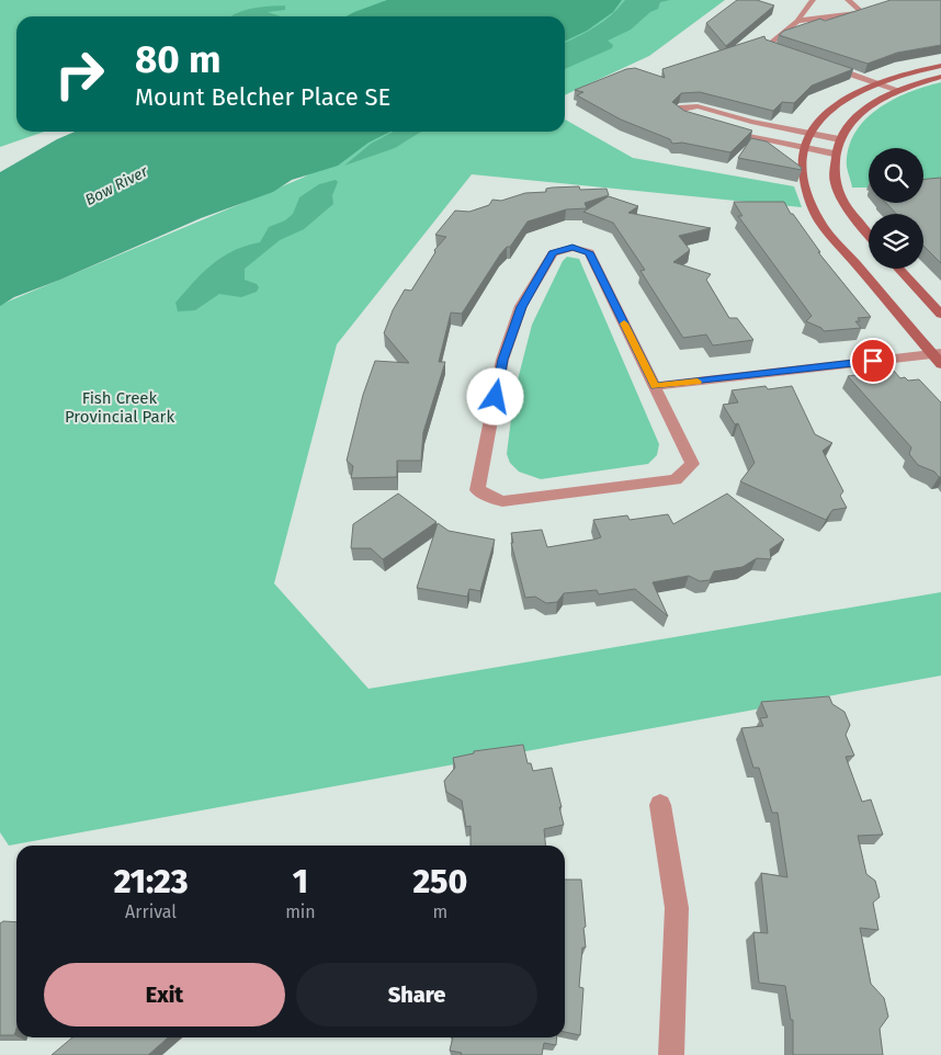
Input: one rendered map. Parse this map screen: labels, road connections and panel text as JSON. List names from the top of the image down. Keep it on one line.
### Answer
{"water":["Bow River"],"parks":["Fish Creek Provincial Park"],"page":{"turn":["80 m","Mount Belcher Place SE"],"eta":["21:23","Arrival","1","min","250","m"],"buttons":["Exit","Share"]}}
